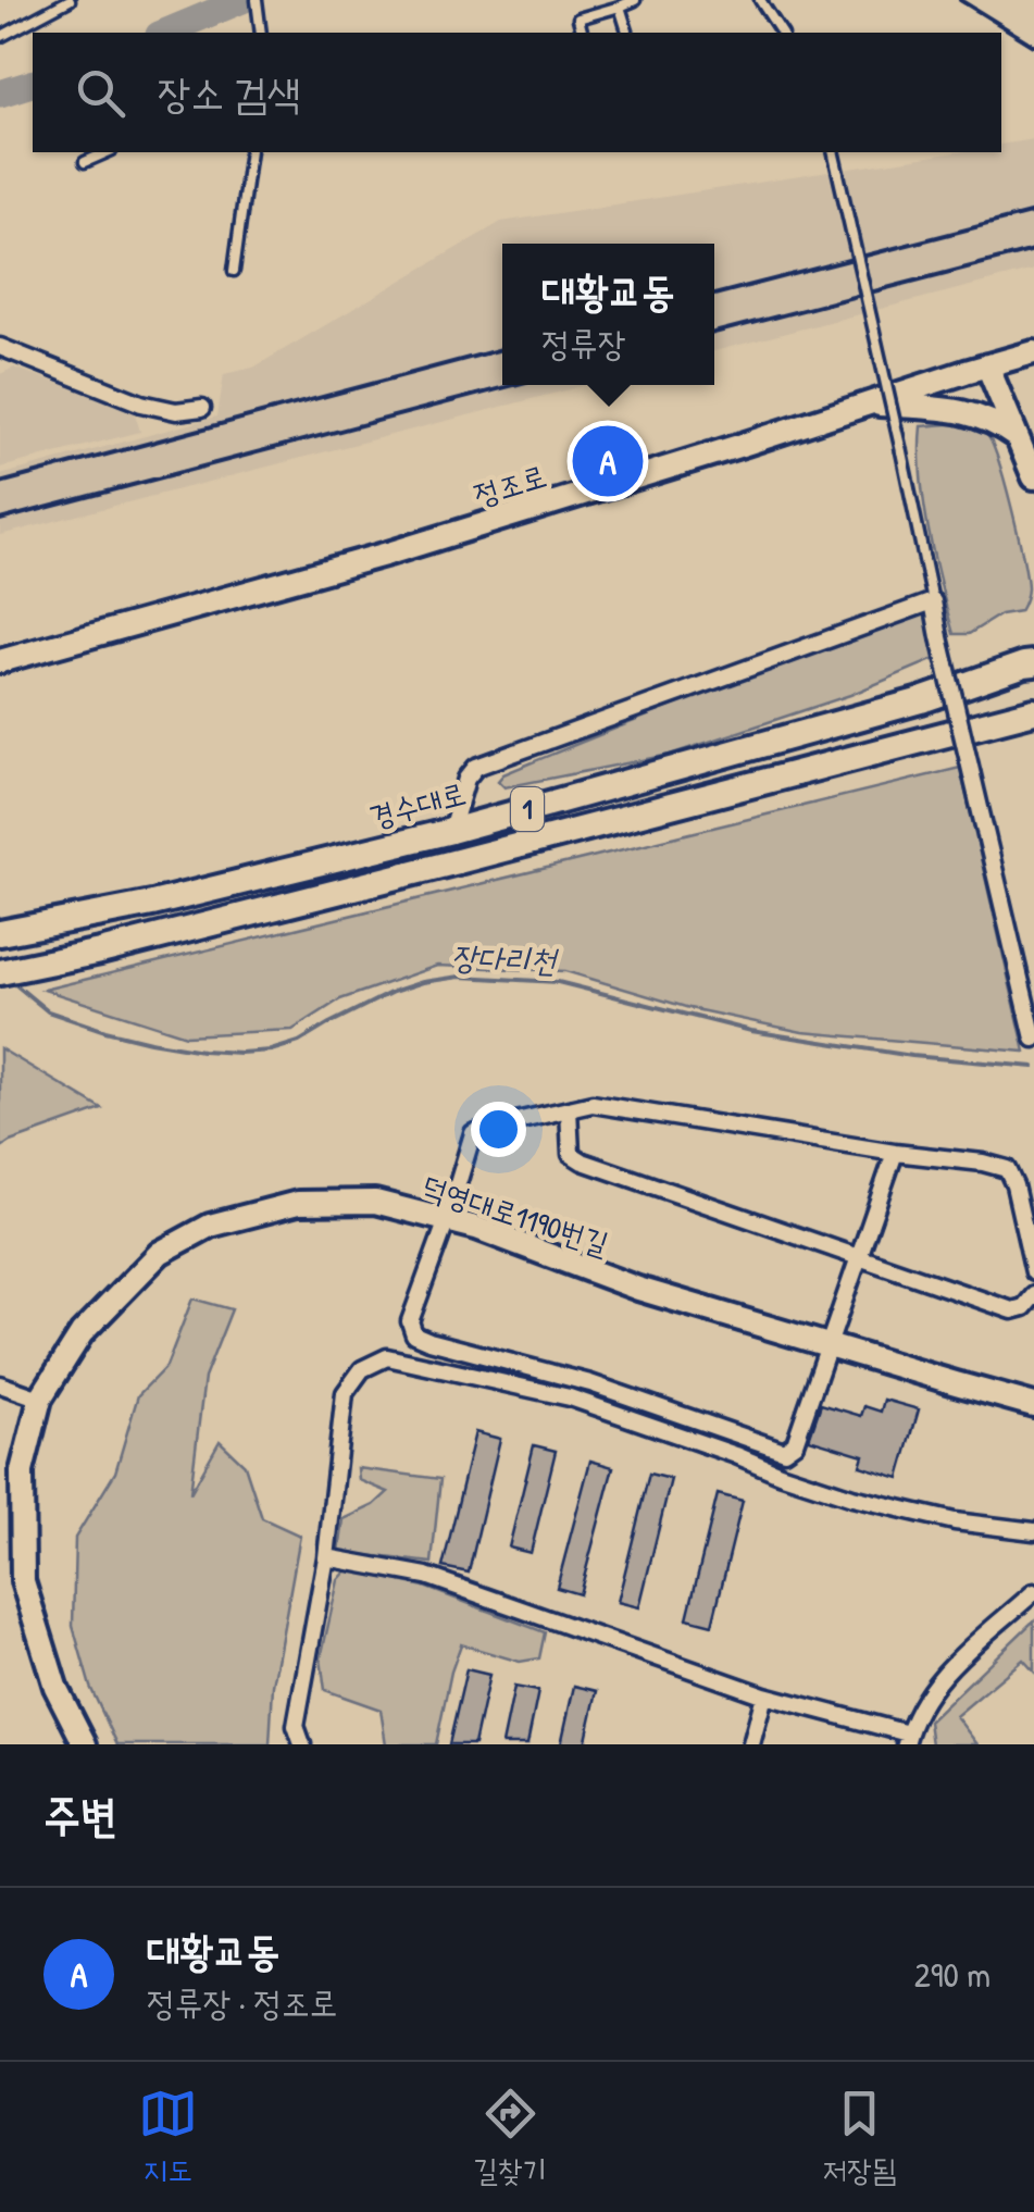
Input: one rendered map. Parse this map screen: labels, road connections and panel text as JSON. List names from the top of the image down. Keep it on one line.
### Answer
{"streets":{"main road":["경수대로","1"],"street":["정조로","덕영대로1190번길"]},"water":["장다리천"],"page":{"search":"장소 검색","popup":["대황교동","정류장"],"pins":"A","heading":"주변","list":[{"mark":"A","name":"대황교동","note":"정류장 · 정조로","value":"290 m"}],"nav":["지도","길찾기","저장됨"]}}
